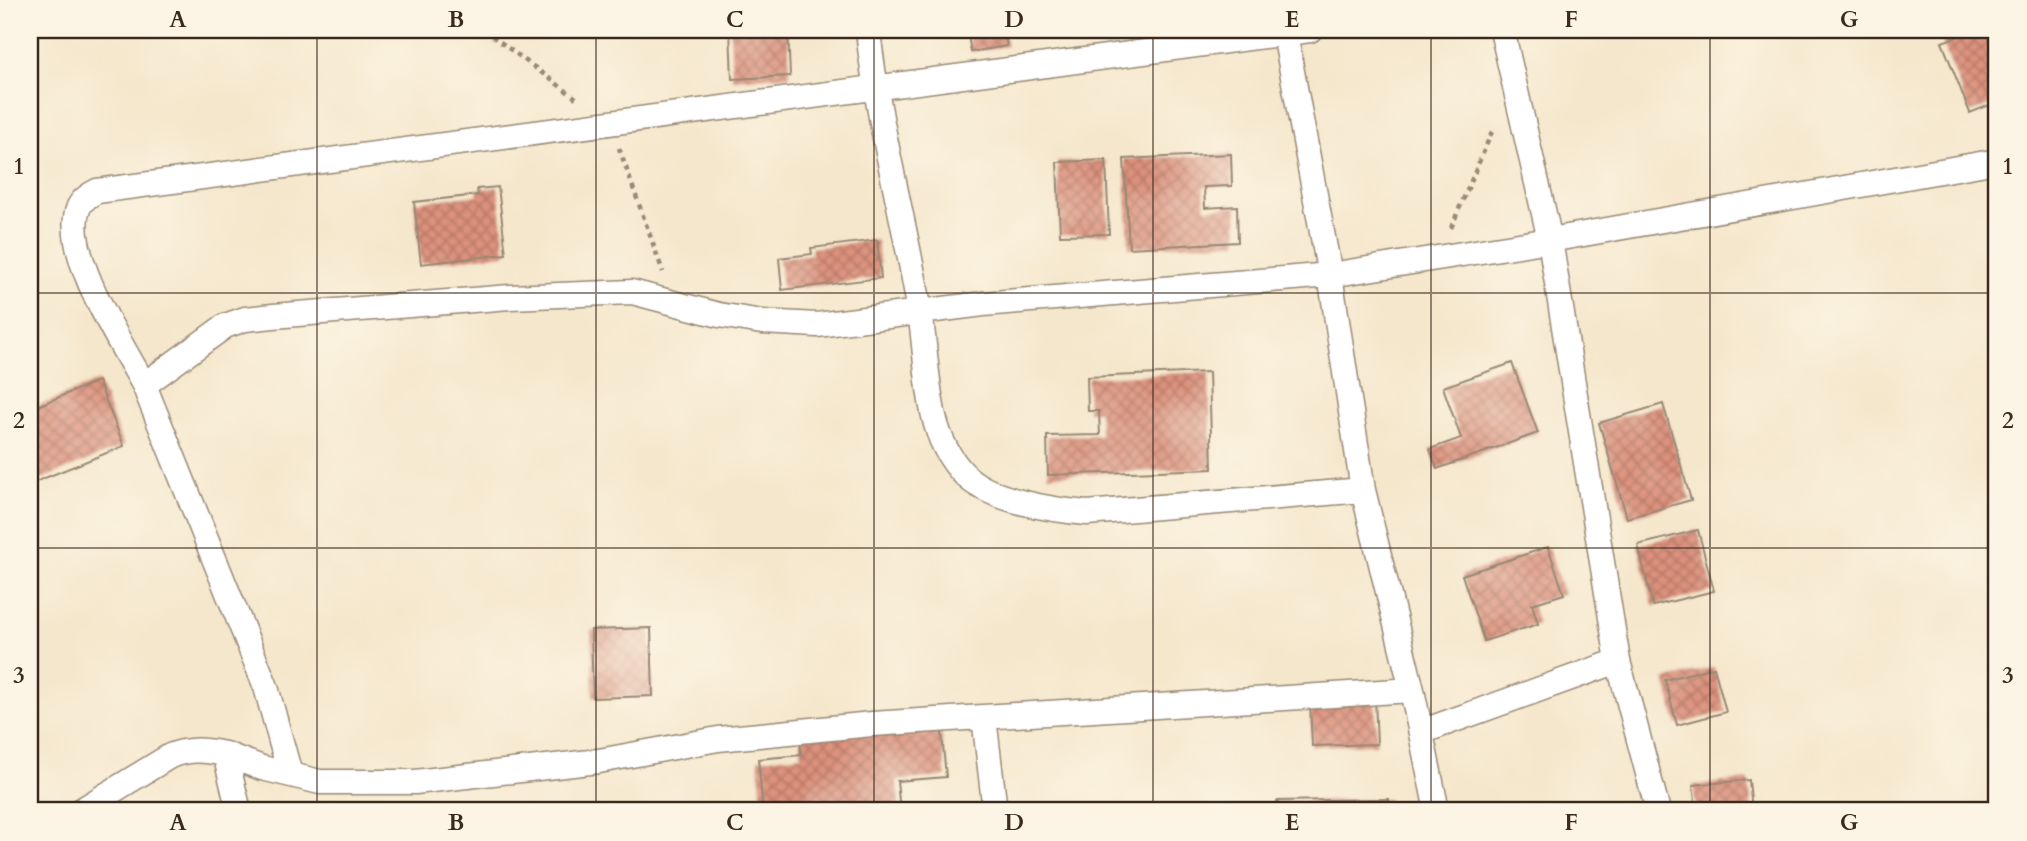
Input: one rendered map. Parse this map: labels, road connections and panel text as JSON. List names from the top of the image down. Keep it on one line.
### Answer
{"grid":{"columns":["A","B","C","D","E","F","G"],"rows":["1","2","3"]}}
